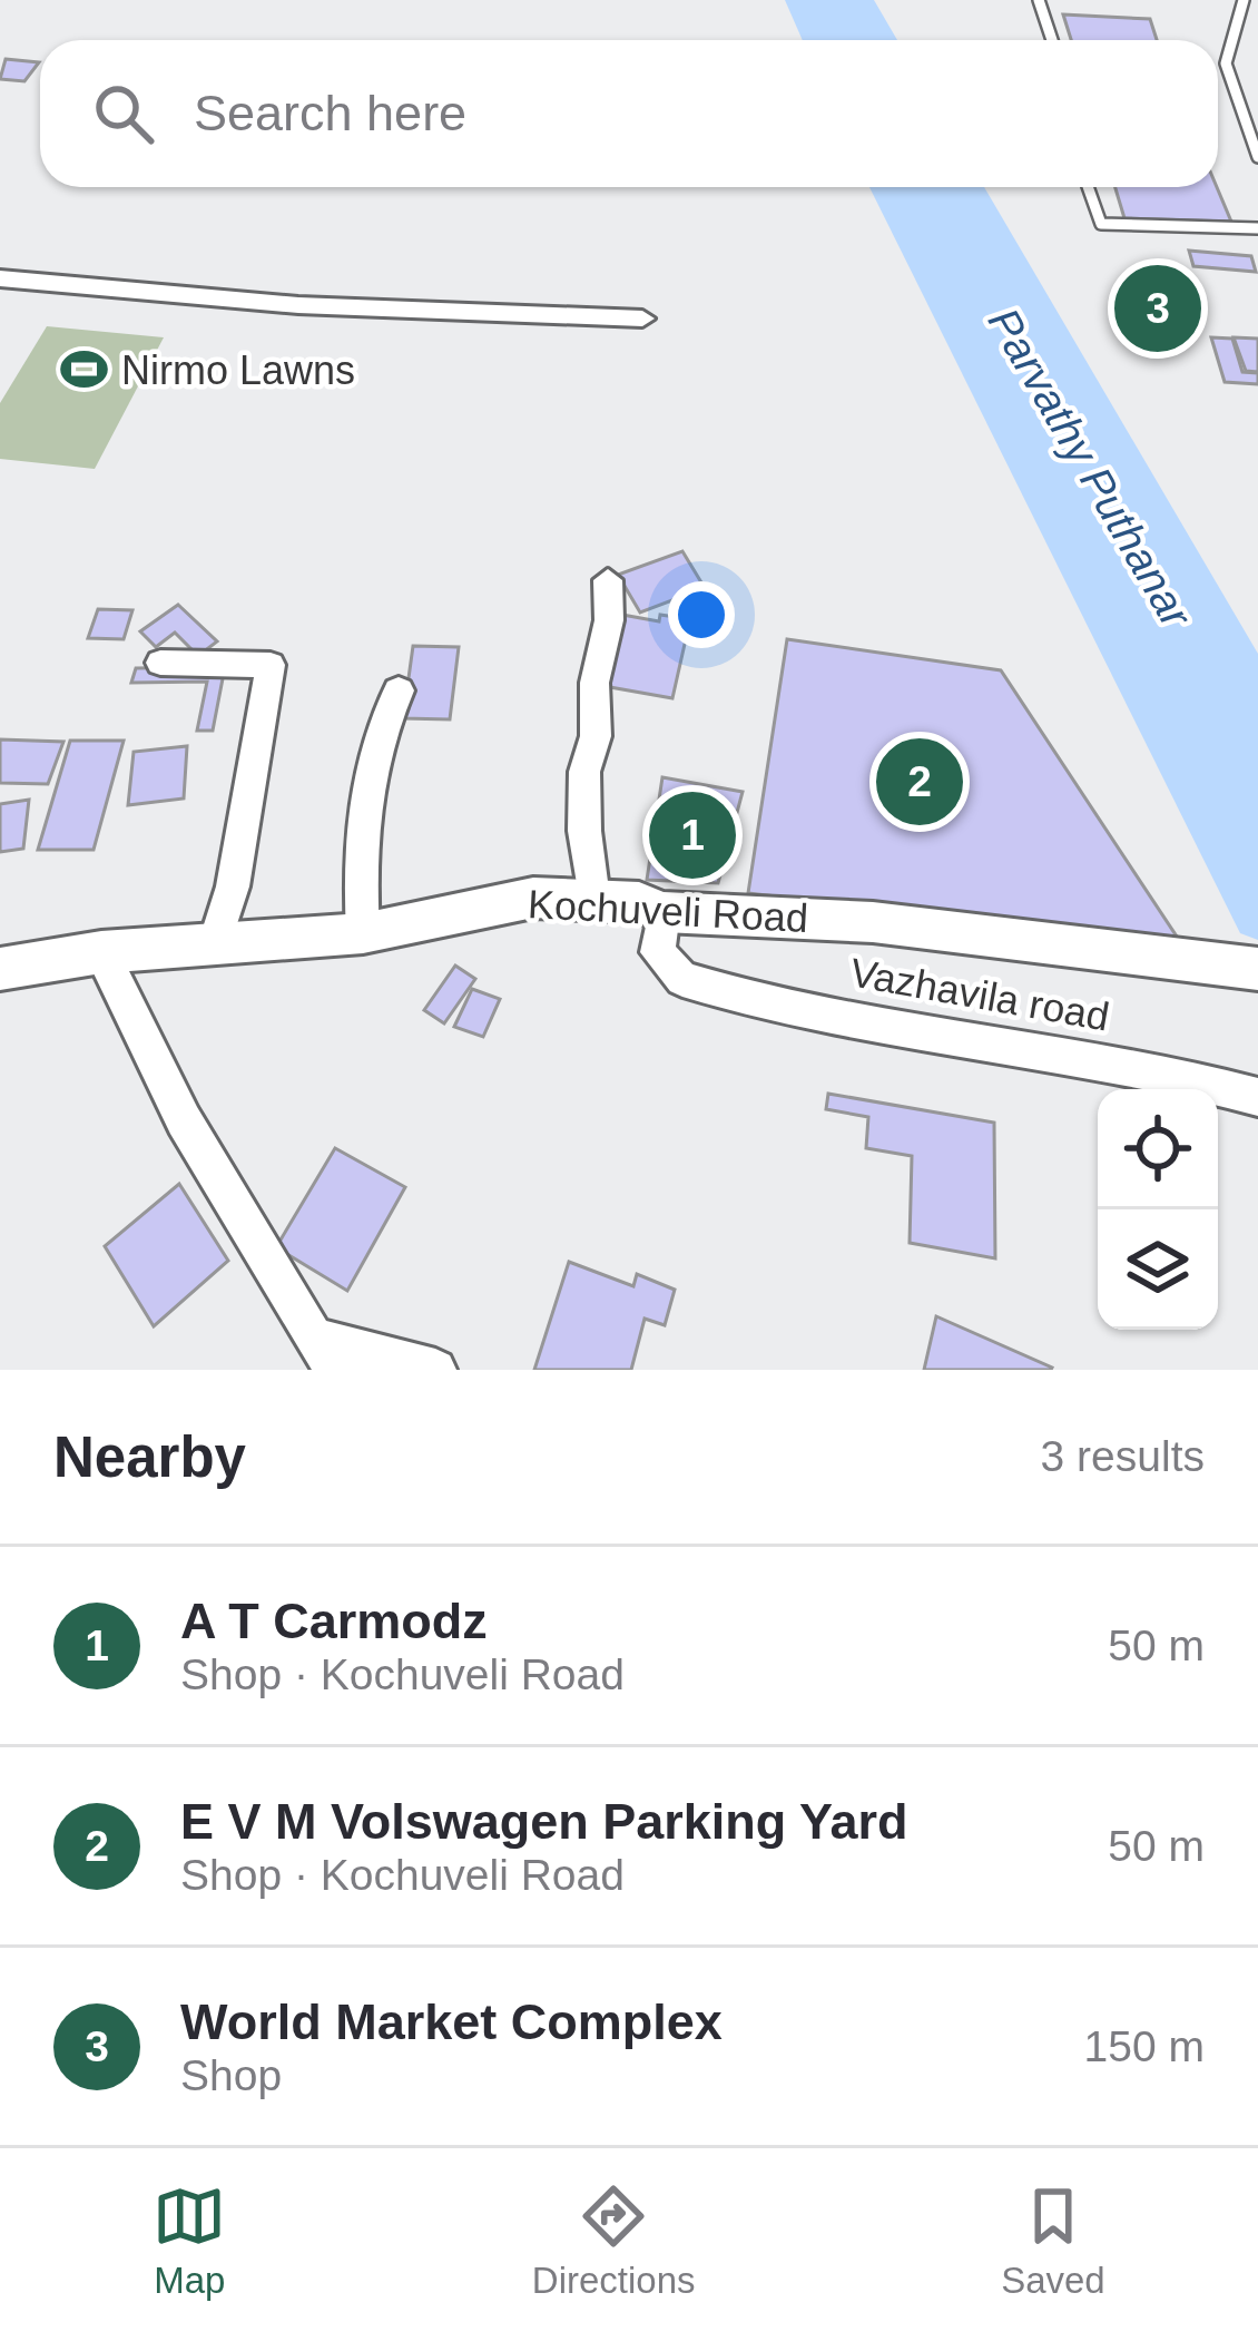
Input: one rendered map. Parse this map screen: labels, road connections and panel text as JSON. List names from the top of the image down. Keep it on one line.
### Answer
{"streets":{"street":["Kochuveli Road","Vazhavila road"]},"crossings":[["Kochuveli Road","Vazhavila road"]],"water":["Parvathy Puthanar"],"places":{"sports":["Nirmo Lawns"]},"page":{"search":"Search here","pins":["3","2","1"],"heading":["Nearby","3 results"],"list":[{"mark":"1","name":"A T Carmodz","note":"Shop · Kochuveli Road","value":"50 m"},{"mark":"2","name":"E V M Volswagen Parking Yard","note":"Shop · Kochuveli Road","value":"50 m"},{"mark":"3","name":"World Market Complex","note":"Shop","value":"150 m"}],"nav":["Map","Directions","Saved"]}}
